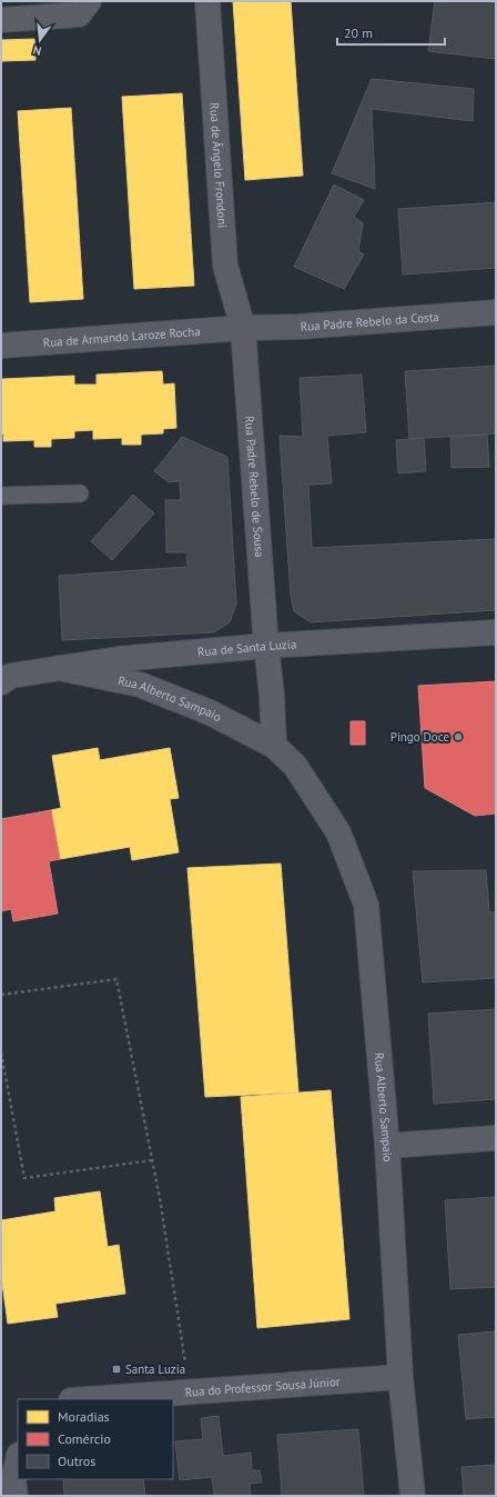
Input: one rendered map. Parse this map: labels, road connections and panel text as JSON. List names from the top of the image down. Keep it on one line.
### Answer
{"streets":{"street":["Rua de Ângelo Frondoni","Rua Padre Rebelo da Costa","Rua de Armando Laroze Rocha","Rua Padre Rebelo de Sousa","Rua de Santa Luzia","Rua Alberto Sampaio","Rua do Professor Sousa Júnior"]},"crossings":[["Rua de Ângelo Frondoni","Rua Padre Rebelo da Costa"],["Rua de Ângelo Frondoni","Rua de Armando Laroze Rocha"],["Rua de Ângelo Frondoni","Rua Padre Rebelo de Sousa"],["Rua Padre Rebelo da Costa","Rua de Armando Laroze Rocha"],["Rua Padre Rebelo da Costa","Rua Padre Rebelo de Sousa"],["Rua de Armando Laroze Rocha","Rua Padre Rebelo de Sousa"],["Rua Padre Rebelo de Sousa","Rua de Santa Luzia"],["Rua de Santa Luzia","Rua Alberto Sampaio"],["Rua Alberto Sampaio","Rua do Professor Sousa Júnior"]],"places":{"other":["Pingo Doce"],"transit":["Santa Luzia"]},"legend":["Moradias","Comércio","Outros"],"scale_bar":"20 m","north":"bottom"}
